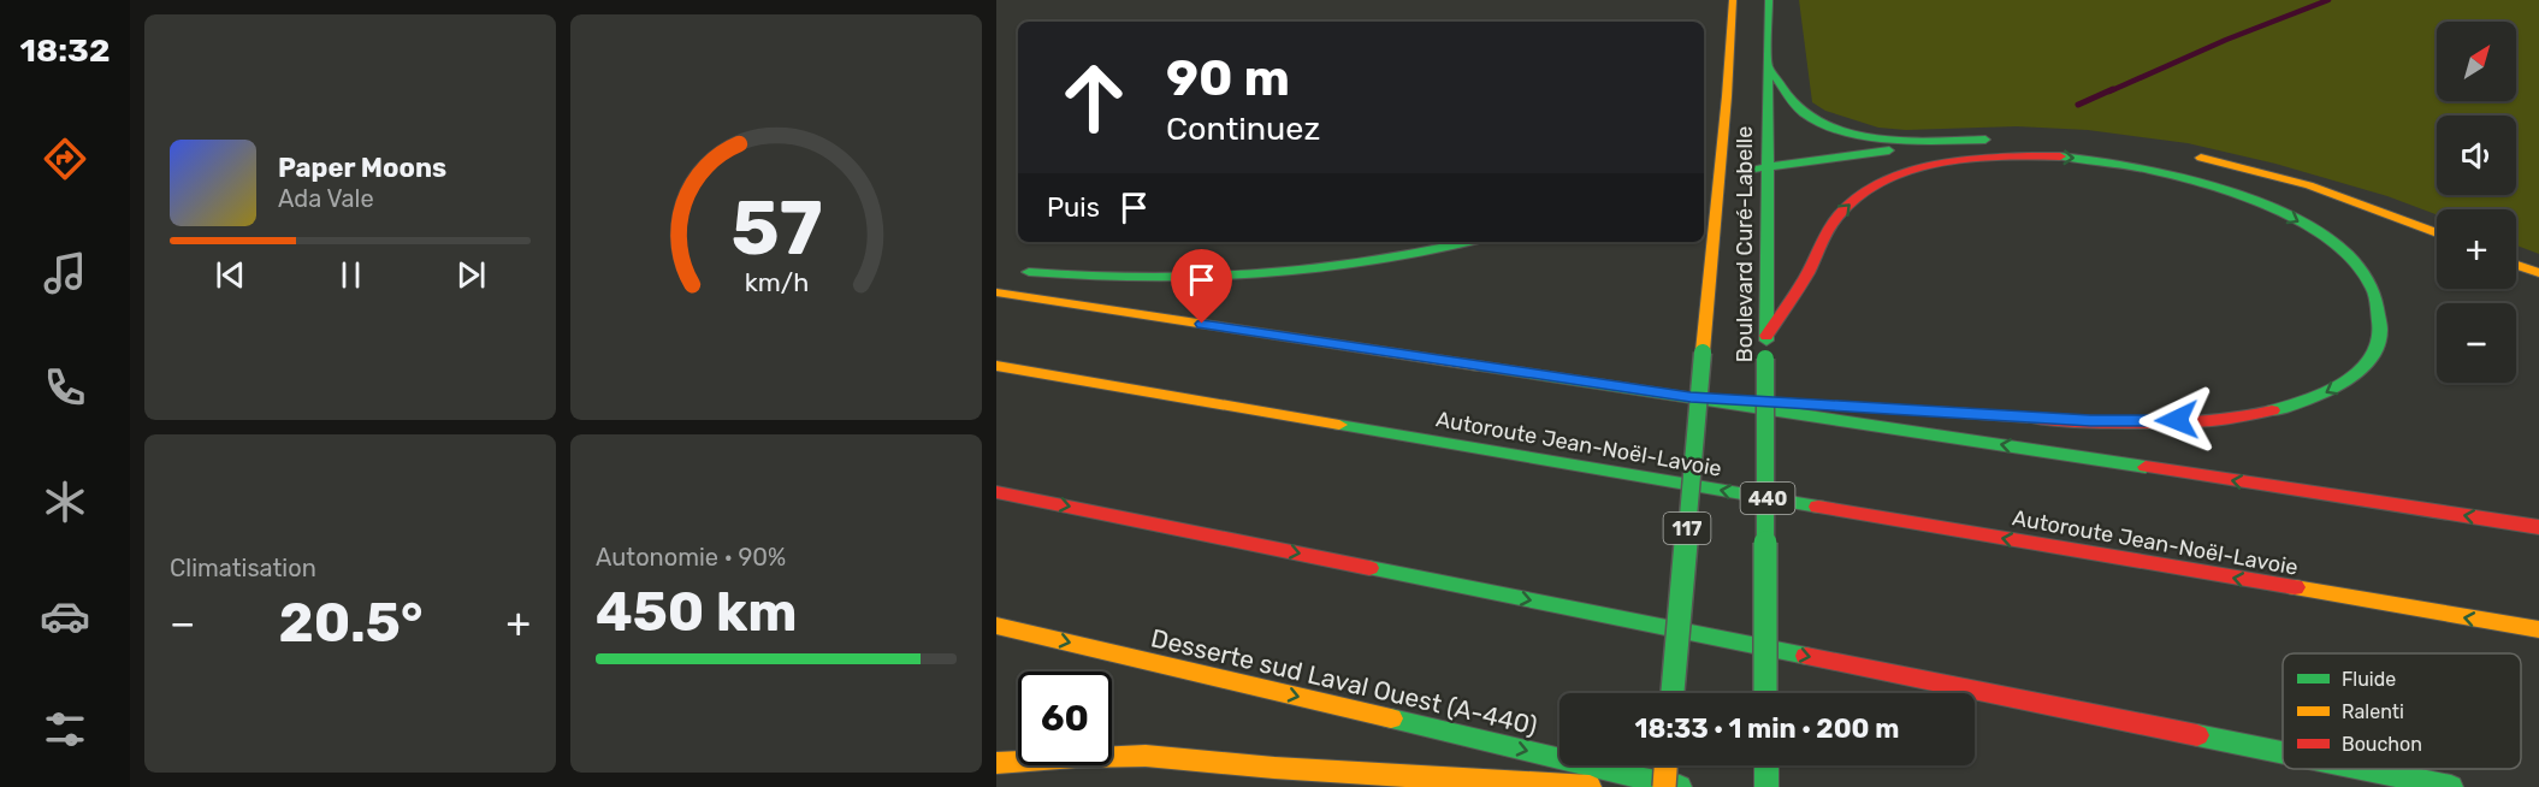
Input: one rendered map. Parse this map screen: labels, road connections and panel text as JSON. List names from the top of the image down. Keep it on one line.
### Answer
{"streets":{"main road":["Boulevard Curé-Labelle","Autoroute Jean-Noël-Lavoie","440","117","Desserte sud Laval Ouest (A-440)"]},"legend":["Fluide","Ralenti","Bouchon"],"north":"top right","page":{"tabs":"18:32","map_buttons":["+","−"],"turn":["90 m","Continuez"],"song":["Paper Moons","Ada Vale"],"then":"Puis","tile":["Climatisation",["Autonomie · 90%","450 km"]],"heat":["−","20.5°","+"],"limit":"60","trip":"18:33 · 1 min · 200 m","gauge":["57","km/h"]}}
